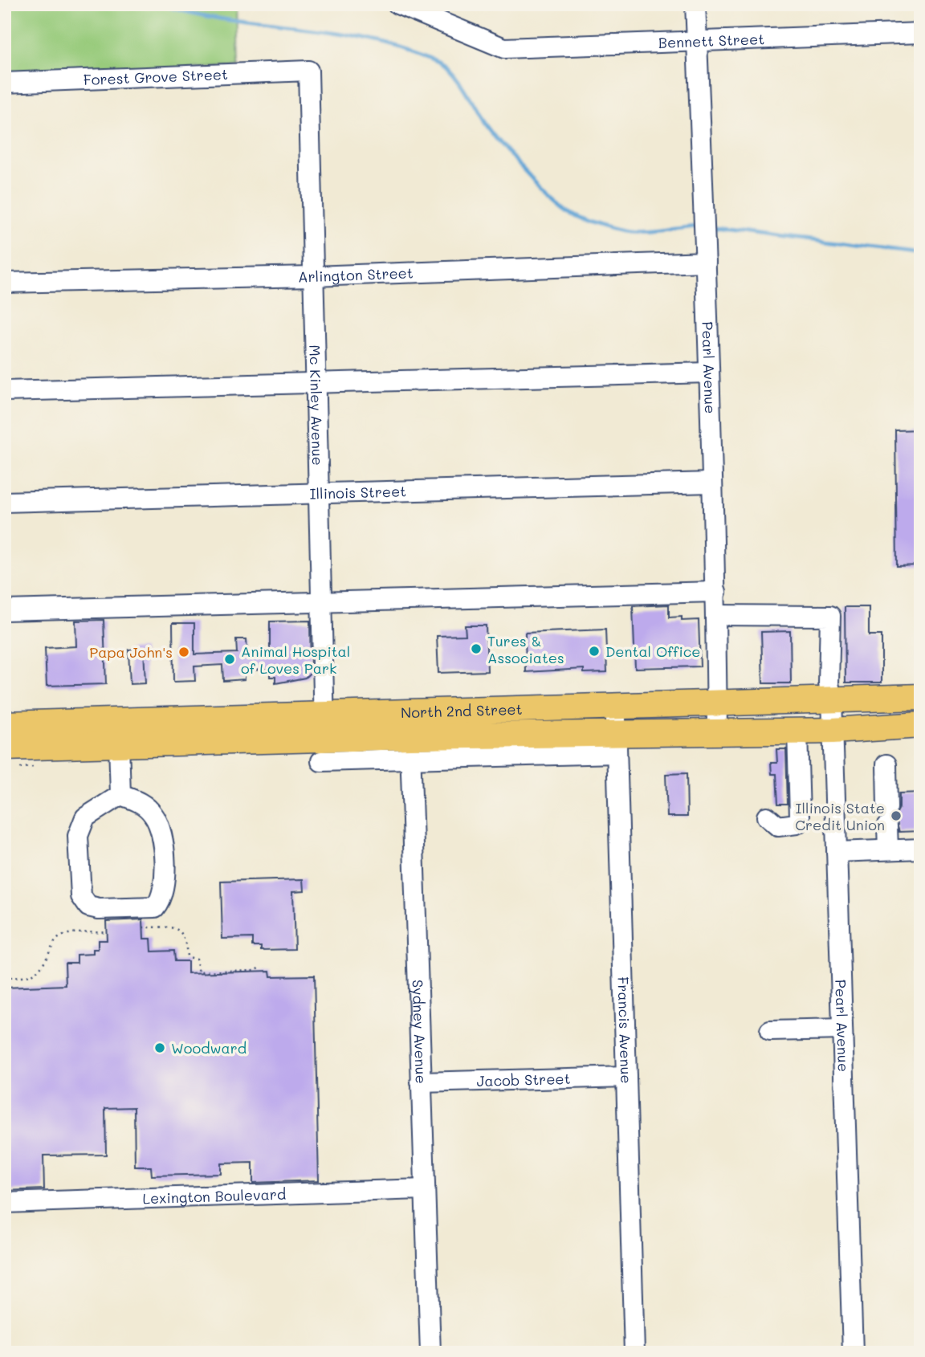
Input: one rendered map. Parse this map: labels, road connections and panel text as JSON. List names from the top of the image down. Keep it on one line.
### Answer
{"streets":{"main road":["North 2nd Street"],"street":["Bennett Street","Forest Grove Street","Arlington Street","Pearl Avenue","Mc Kinley Avenue","Illinois Street","Francis Avenue","Sydney Avenue","Jacob Street","Lexington Boulevard"]},"crossings":[["Bennett Street","Pearl Avenue"],["Forest Grove Street","Mc Kinley Avenue"],["Arlington Street","Pearl Avenue"],["Arlington Street","Mc Kinley Avenue"],["Pearl Avenue","Illinois Street"],["Pearl Avenue","North 2nd Street"],["Mc Kinley Avenue","Illinois Street"],["Mc Kinley Avenue","North 2nd Street"],["North 2nd Street","Francis Avenue"],["North 2nd Street","Sydney Avenue"],["Francis Avenue","Jacob Street"],["Sydney Avenue","Jacob Street"],["Sydney Avenue","Lexington Boulevard"]],"places":["Tures & Associates","Dental Office","Papa John's","Animal Hospital of Loves Park","Illinois State Credit Union","Woodward"]}
